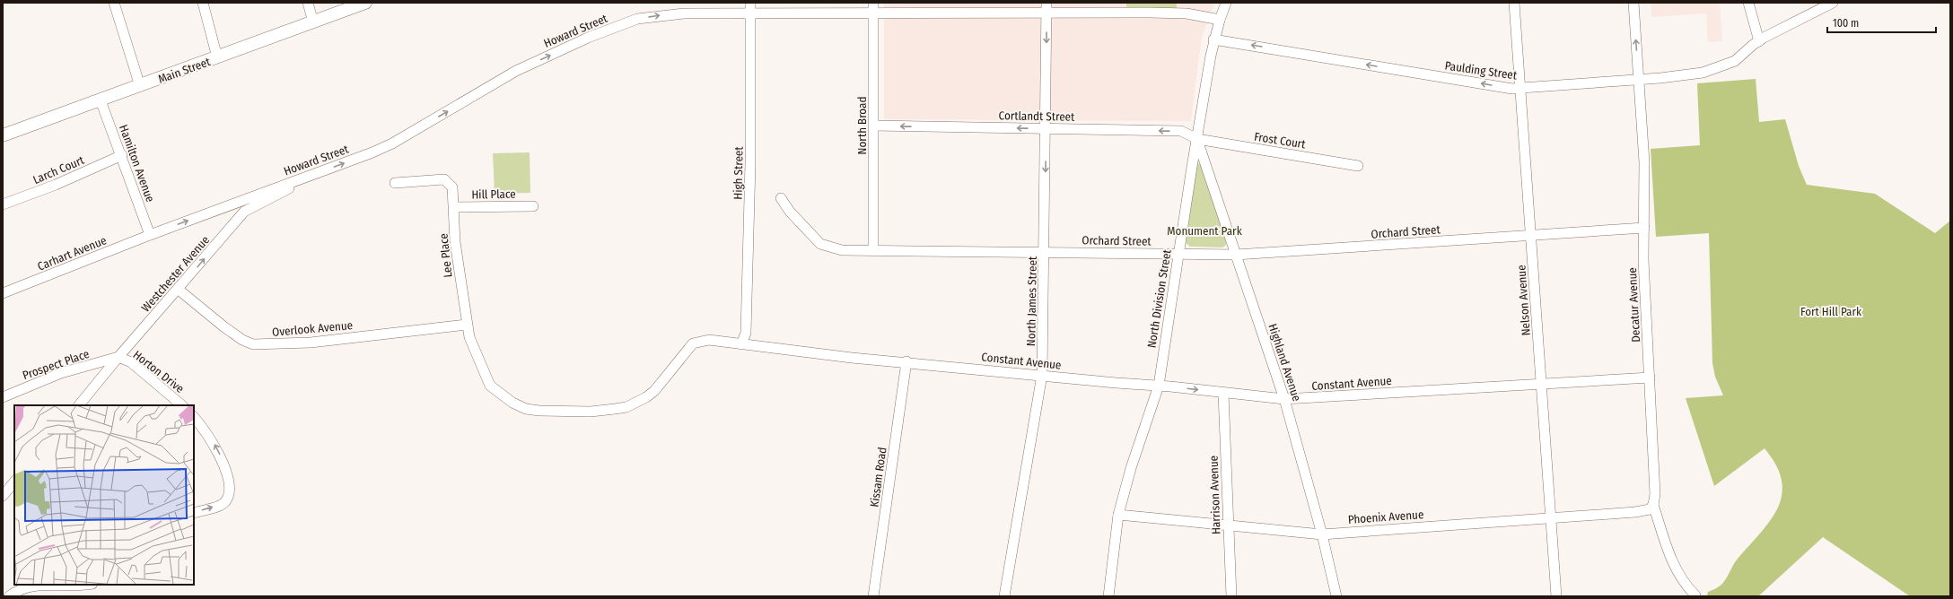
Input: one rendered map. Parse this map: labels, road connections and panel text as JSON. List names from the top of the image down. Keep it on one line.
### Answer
{"streets":{"main road":["Main Street"],"street":["Howard Street","Paulding Street","Cortlandt Street","North Broad","Frost Court","Hamilton Avenue","Larch Court","High Street","Hill Place","Orchard Street","Carhart Avenue","Lee Place","Westchester Avenue","North Division Street","Nelson Avenue","North James Street","Decatur Avenue","Overlook Avenue","Constant Avenue","Highland Avenue","Prospect Place","Horton Drive","Kissam Road","Harrison Avenue","Phoenix Avenue"]},"crossings":[["Howard Street","North Broad"],["Howard Street","Hamilton Avenue"],["Howard Street","High Street"],["Howard Street","Carhart Avenue"],["Howard Street","Westchester Avenue"],["Howard Street","North Division Street"],["Howard Street","North James Street"],["Main Street","Hamilton Avenue"],["Paulding Street","North Division Street"],["Paulding Street","Nelson Avenue"],["Paulding Street","Decatur Avenue"],["Cortlandt Street","North Broad"],["Cortlandt Street","Frost Court"],["Cortlandt Street","North Division Street"],["Cortlandt Street","North James Street"],["Cortlandt Street","Highland Avenue"],["North Broad","Orchard Street"],["Frost Court","North Division Street"],["Frost Court","Highland Avenue"],["Hamilton Avenue","Larch Court"],["Hamilton Avenue","Carhart Avenue"],["High Street","Constant Avenue"],["Hill Place","Lee Place"],["Orchard Street","North Division Street"],["Orchard Street","Nelson Avenue"],["Orchard Street","North James Street"],["Orchard Street","Decatur Avenue"],["Orchard Street","Highland Avenue"],["Lee Place","Overlook Avenue"],["Lee Place","Constant Avenue"],["Westchester Avenue","Overlook Avenue"],["Westchester Avenue","Prospect Place"],["Westchester Avenue","Horton Drive"],["North Division Street","Constant Avenue"],["North Division Street","Highland Avenue"],["North Division Street","Phoenix Avenue"],["Nelson Avenue","Constant Avenue"],["Nelson Avenue","Phoenix Avenue"],["North James Street","Constant Avenue"],["Decatur Avenue","Constant Avenue"],["Decatur Avenue","Phoenix Avenue"],["Overlook Avenue","Constant Avenue"],["Constant Avenue","Highland Avenue"],["Constant Avenue","Kissam Road"],["Constant Avenue","Harrison Avenue"],["Highland Avenue","Phoenix Avenue"],["Prospect Place","Horton Drive"],["Harrison Avenue","Phoenix Avenue"]],"one_way":["Howard Street","Paulding Street","Cortlandt Street","Westchester Avenue","North James Street"],"parks":["Monument Park","Fort Hill Park"],"scale_bar":"100 m"}
